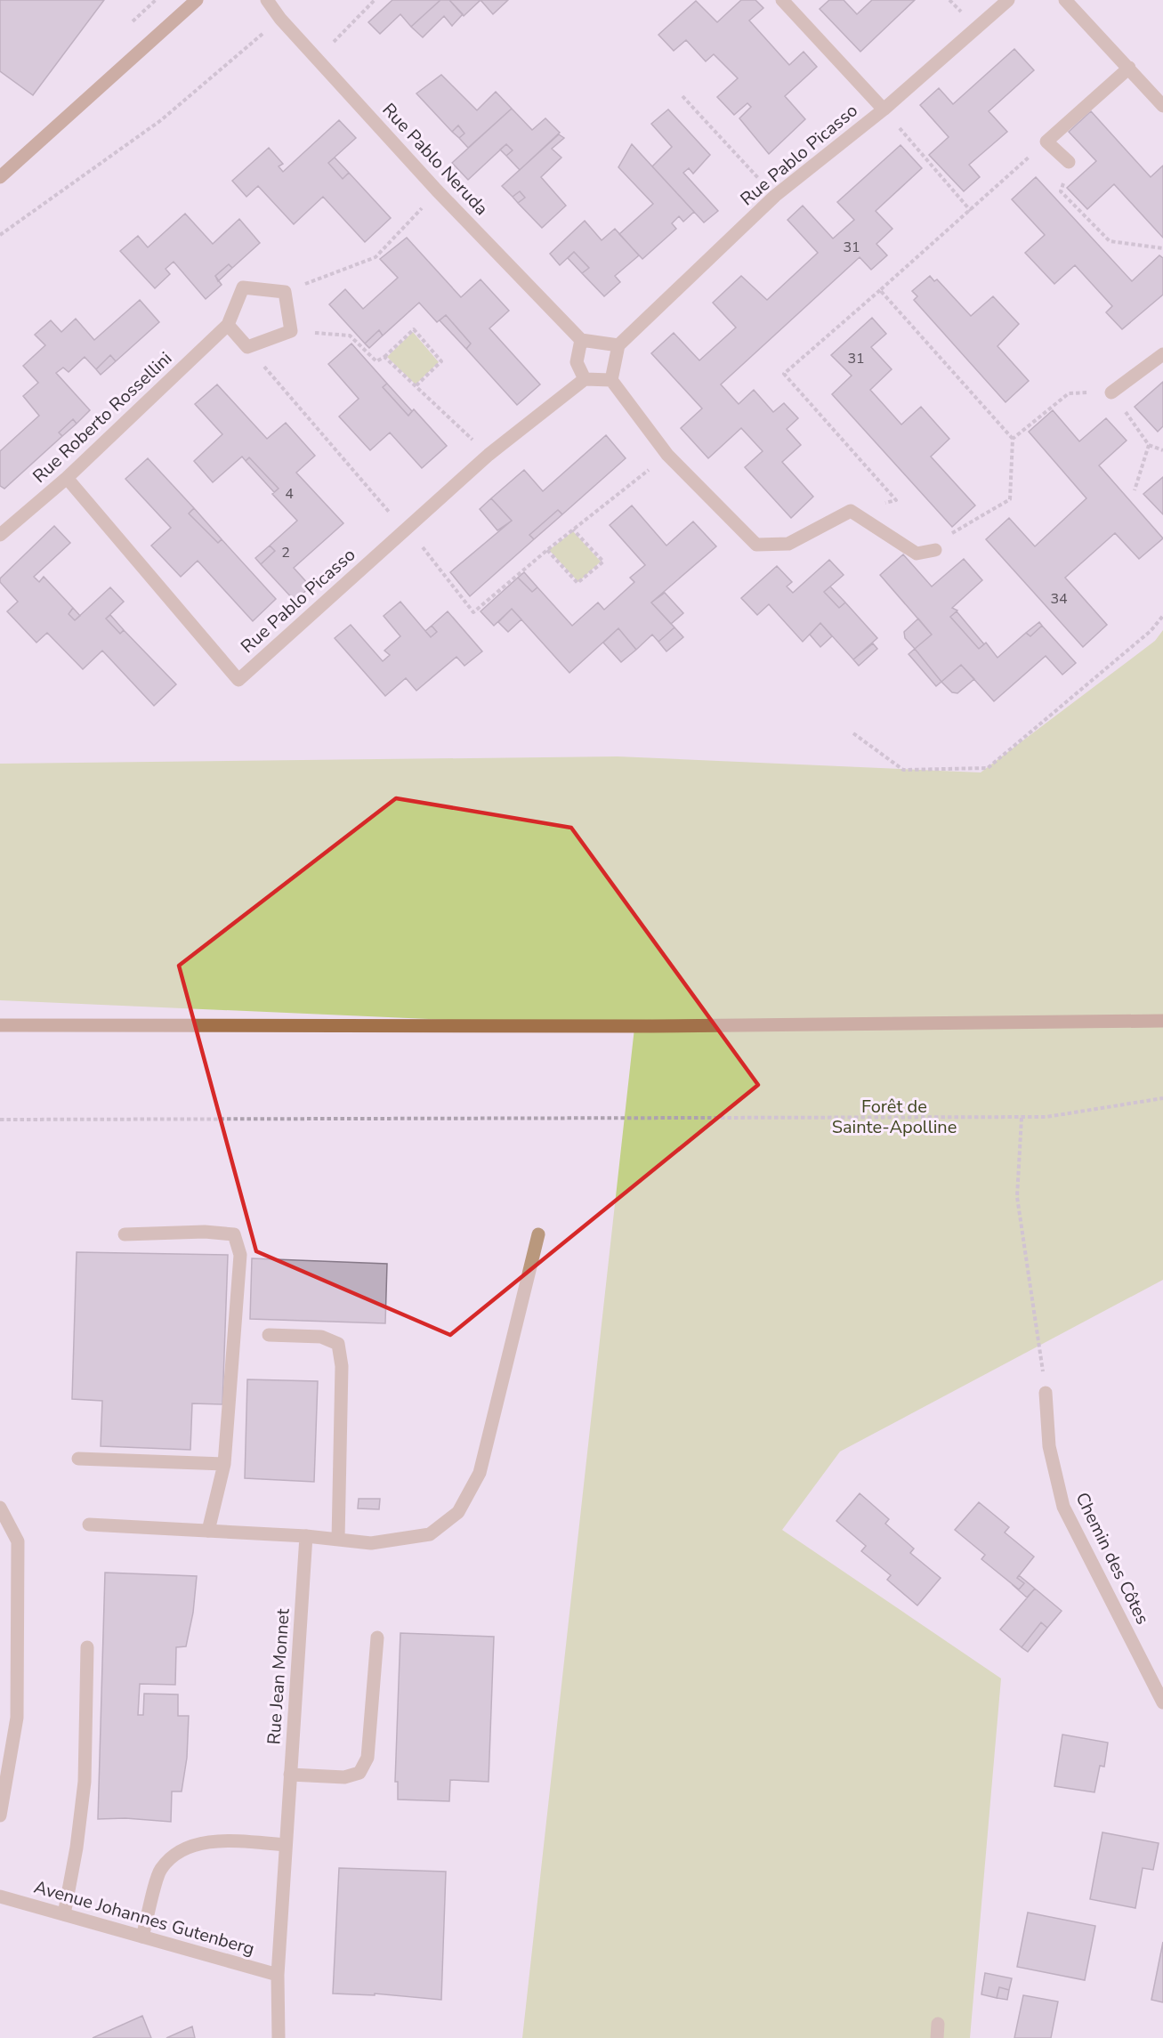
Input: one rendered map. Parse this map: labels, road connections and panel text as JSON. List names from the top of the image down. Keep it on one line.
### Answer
{"streets":{"street":["Rue Pablo Picasso","Rue Pablo Neruda","Rue Roberto Rossellini","Chemin des Côtes","Rue Jean Monnet","Avenue Johannes Gutenberg"]},"crossings":[["Rue Pablo Picasso","Rue Roberto Rossellini"],["Rue Jean Monnet","Avenue Johannes Gutenberg"]],"parks":["Forêt de Sainte-Apolline"],"house_numbers":["31","31","4","2","34"]}
